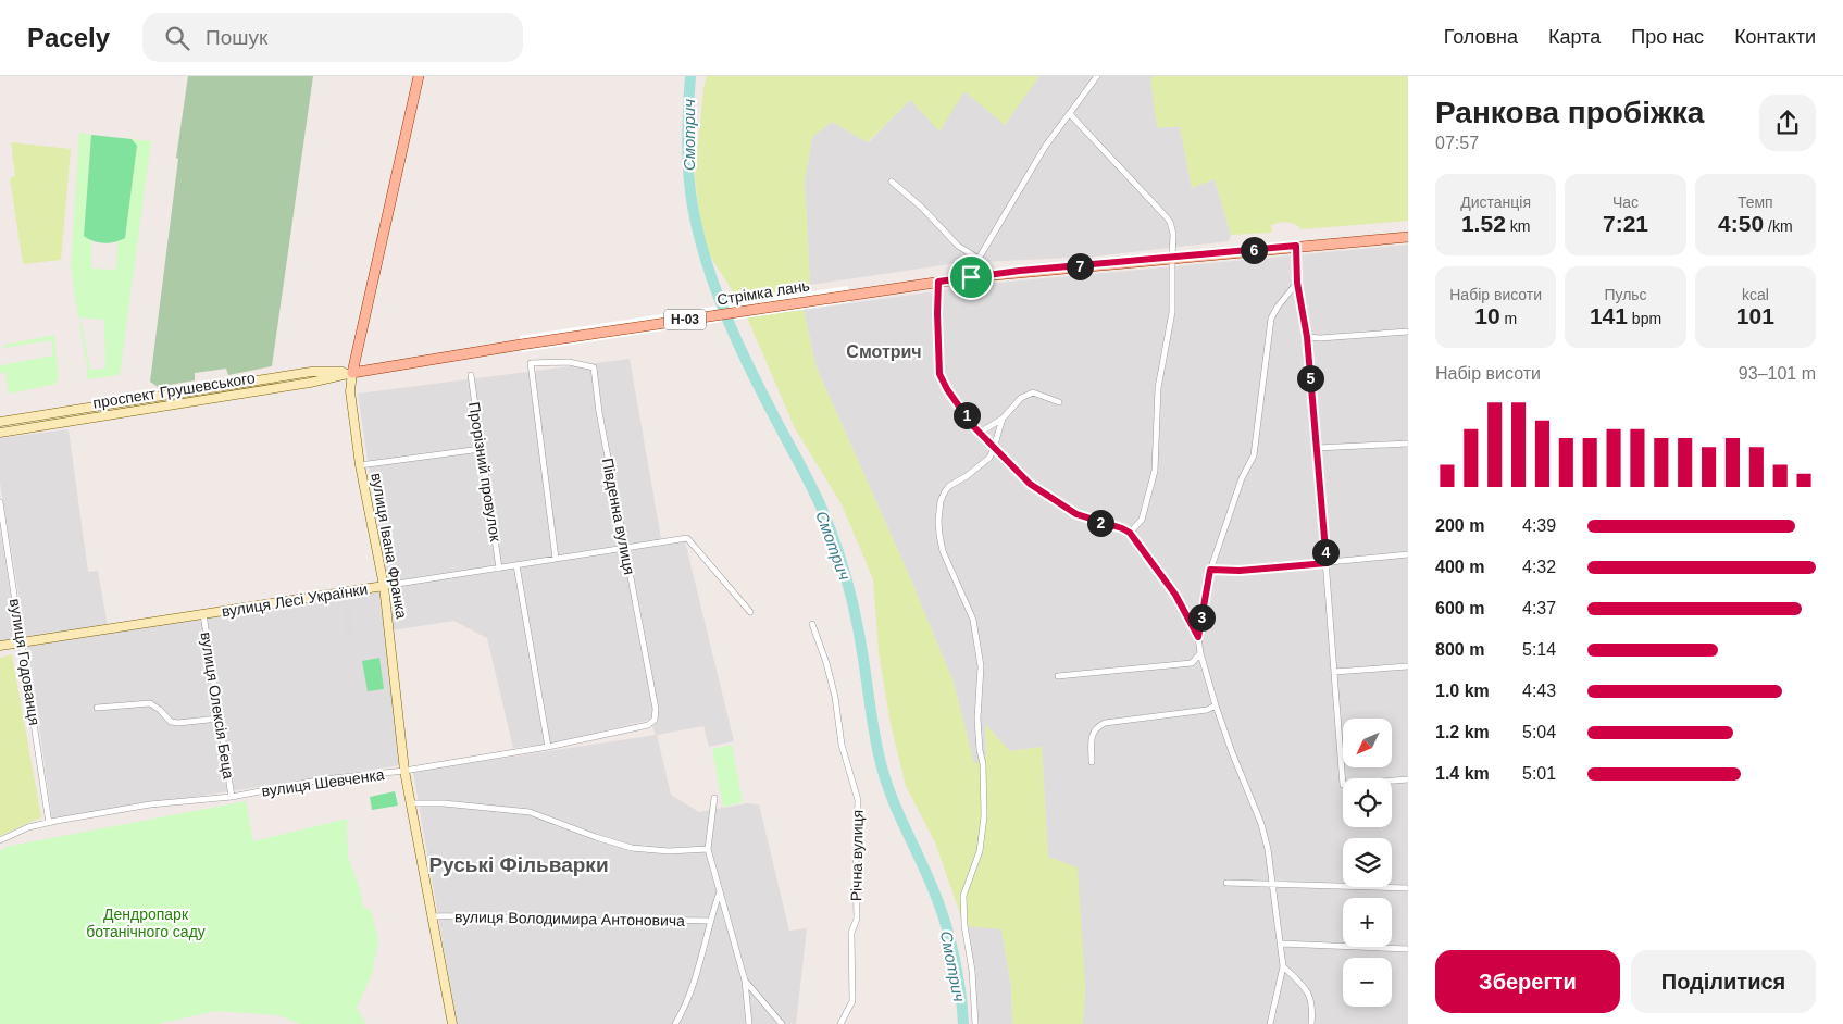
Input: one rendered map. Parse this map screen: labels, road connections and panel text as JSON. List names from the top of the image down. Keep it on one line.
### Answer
{"streets":{"main road":["Стрімка лань","Н-03","проспект Грушевського","вулиця Івана Франка"],"street":["Прорізний провулок","Південна вулиця","вулиця Лесі Українки","вулиця Годованця","вулиця Олексія Беца","вулиця Шевченка","Річна вулиця","вулиця Володимира Антоновича"]},"crossings":[["Стрімка лань","Н-03"],["Стрімка лань","проспект Грушевського"],["проспект Грушевського","вулиця Івана Франка"],["Прорізний провулок","вулиця Лесі Українки"],["Південна вулиця","вулиця Лесі Українки"],["Південна вулиця","вулиця Шевченка"],["вулиця Івана Франка","вулиця Лесі Українки"],["вулиця Івана Франка","вулиця Шевченка"],["вулиця Івана Франка","вулиця Володимира Антоновича"],["вулиця Лесі Українки","вулиця Годованця"],["вулиця Лесі Українки","вулиця Олексія Беца"],["вулиця Годованця","вулиця Шевченка"],["вулиця Олексія Беца","вулиця Шевченка"]],"districts":["Смотрич","Руські Фільварки"],"water":["Смотрич"],"parks":["Дендропарк ботанічного саду"],"north":"bottom left","page":{"header":"Pacely","search":"Пошук","nav":["Головна","Карта","Про нас","Контакти"],"heading":["Ранкова пробіжка","07:57"],"stats":[["Дистанція","1.52 km"],["Час","7:21"],["Темп","4:50 /km"],["Набір висоти","10 m"],["Пульс","141 bpm"],["kcal","101"]],"pins":["6","7","5","1","2","4","3"],"chart":["Набір висоти","93–101 m"],"list":[{"name":"200 m","note":"4:39"},{"name":"400 m","note":"4:32"},{"name":"600 m","note":"4:37"},{"name":"800 m","note":"5:14"},{"name":"1.0 km","note":"4:43"},{"name":"1.2 km","note":"5:04"},{"name":"1.4 km","note":"5:01"}],"map_buttons":["+","−"],"buttons":["Зберегти","Поділитися"]}}
